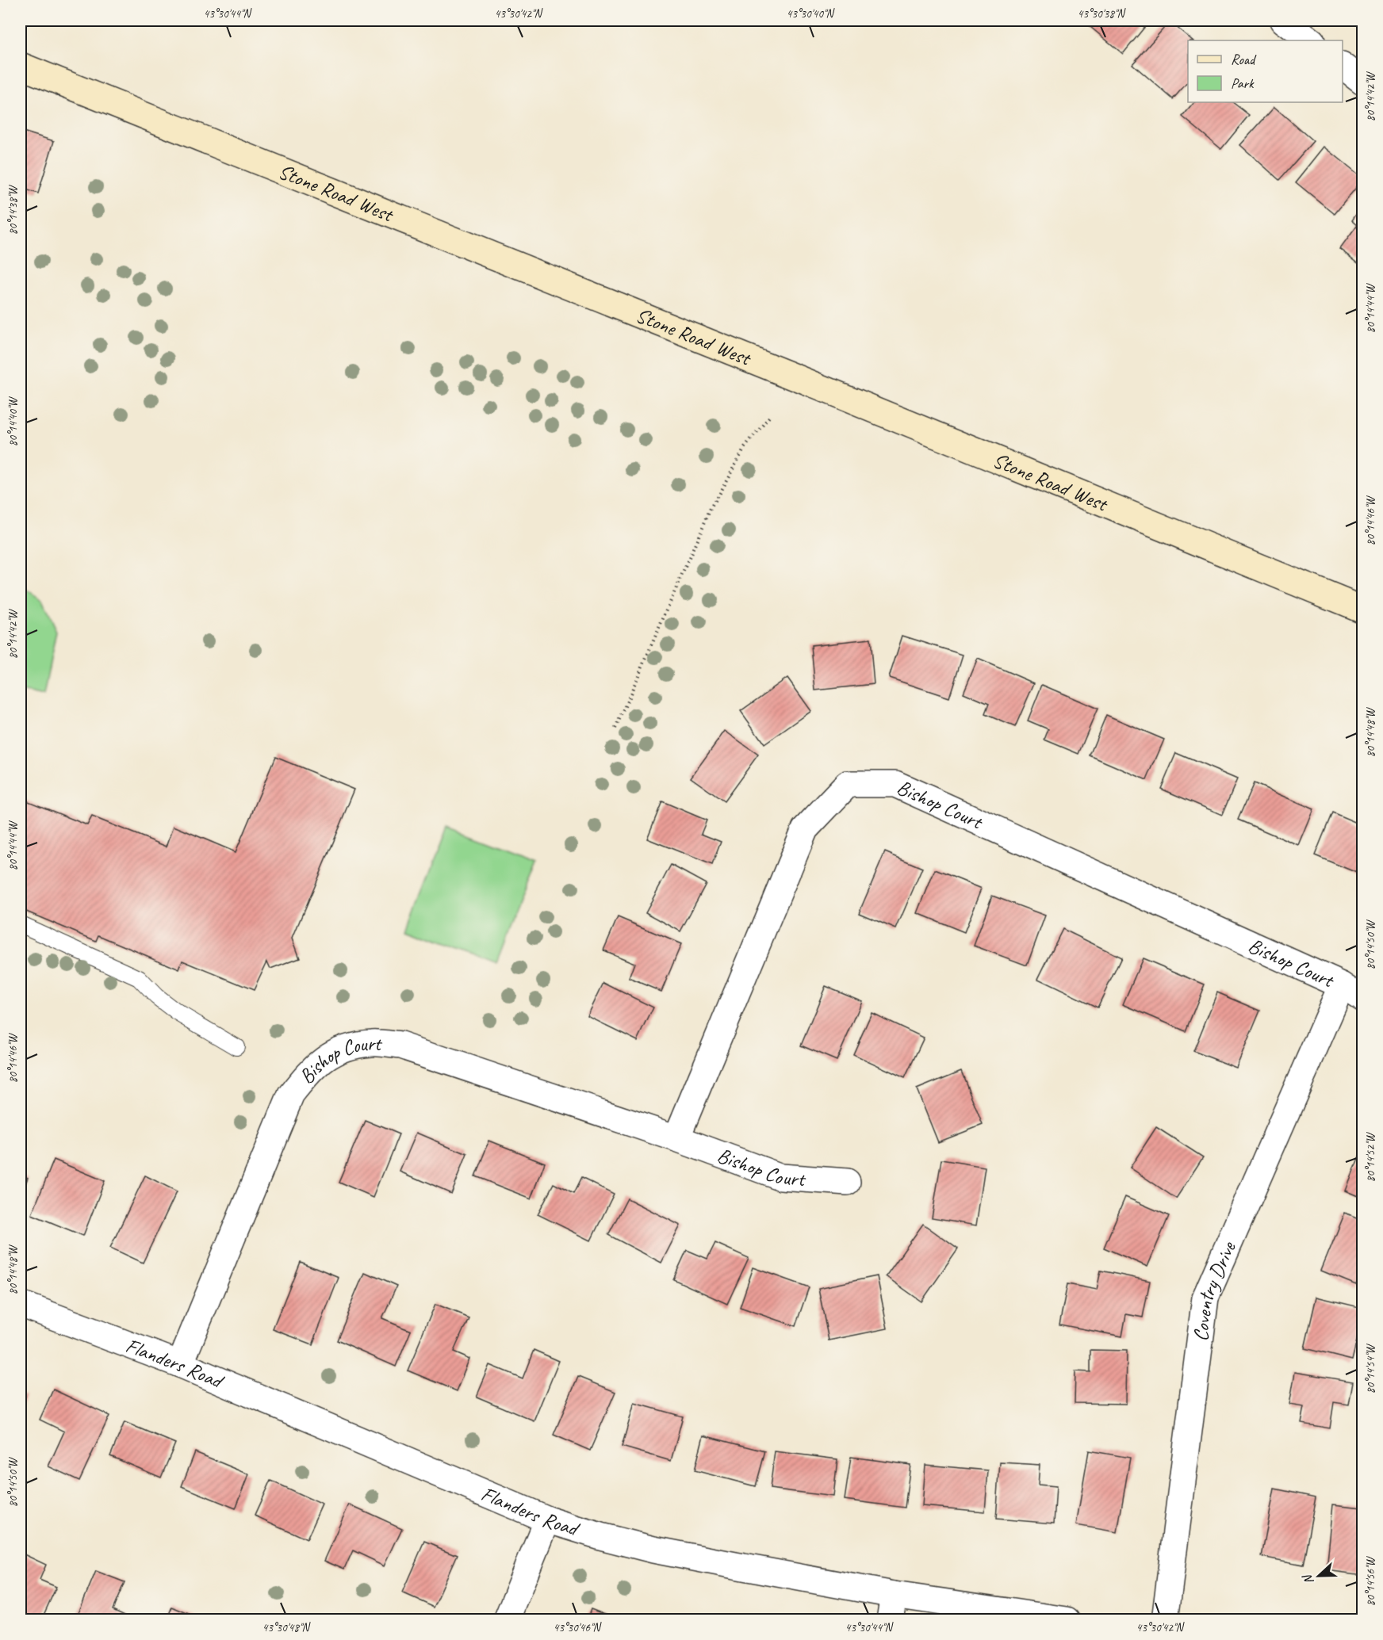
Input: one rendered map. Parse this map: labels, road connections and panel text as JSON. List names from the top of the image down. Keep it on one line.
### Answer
{"streets":{"main road":["Stone Road West"],"street":["Bishop Court","Coventry Drive","Flanders Road"]},"crossings":[["Bishop Court","Coventry Drive"],["Bishop Court","Flanders Road"]],"legend":["Road","Park"],"north":"left","coordinates":["43°30'44\"N","43°30'42\"N","43°30'40\"N","43°30'38\"N","80°14'42\"W","80°14'38\"W","80°14'44\"W","80°14'40\"W","80°14'46\"W","80°14'48\"W","80°14'50\"W","80°14'52\"W","80°14'54\"W","80°14'56\"W","43°30'48\"N","43°30'46\"N"]}
